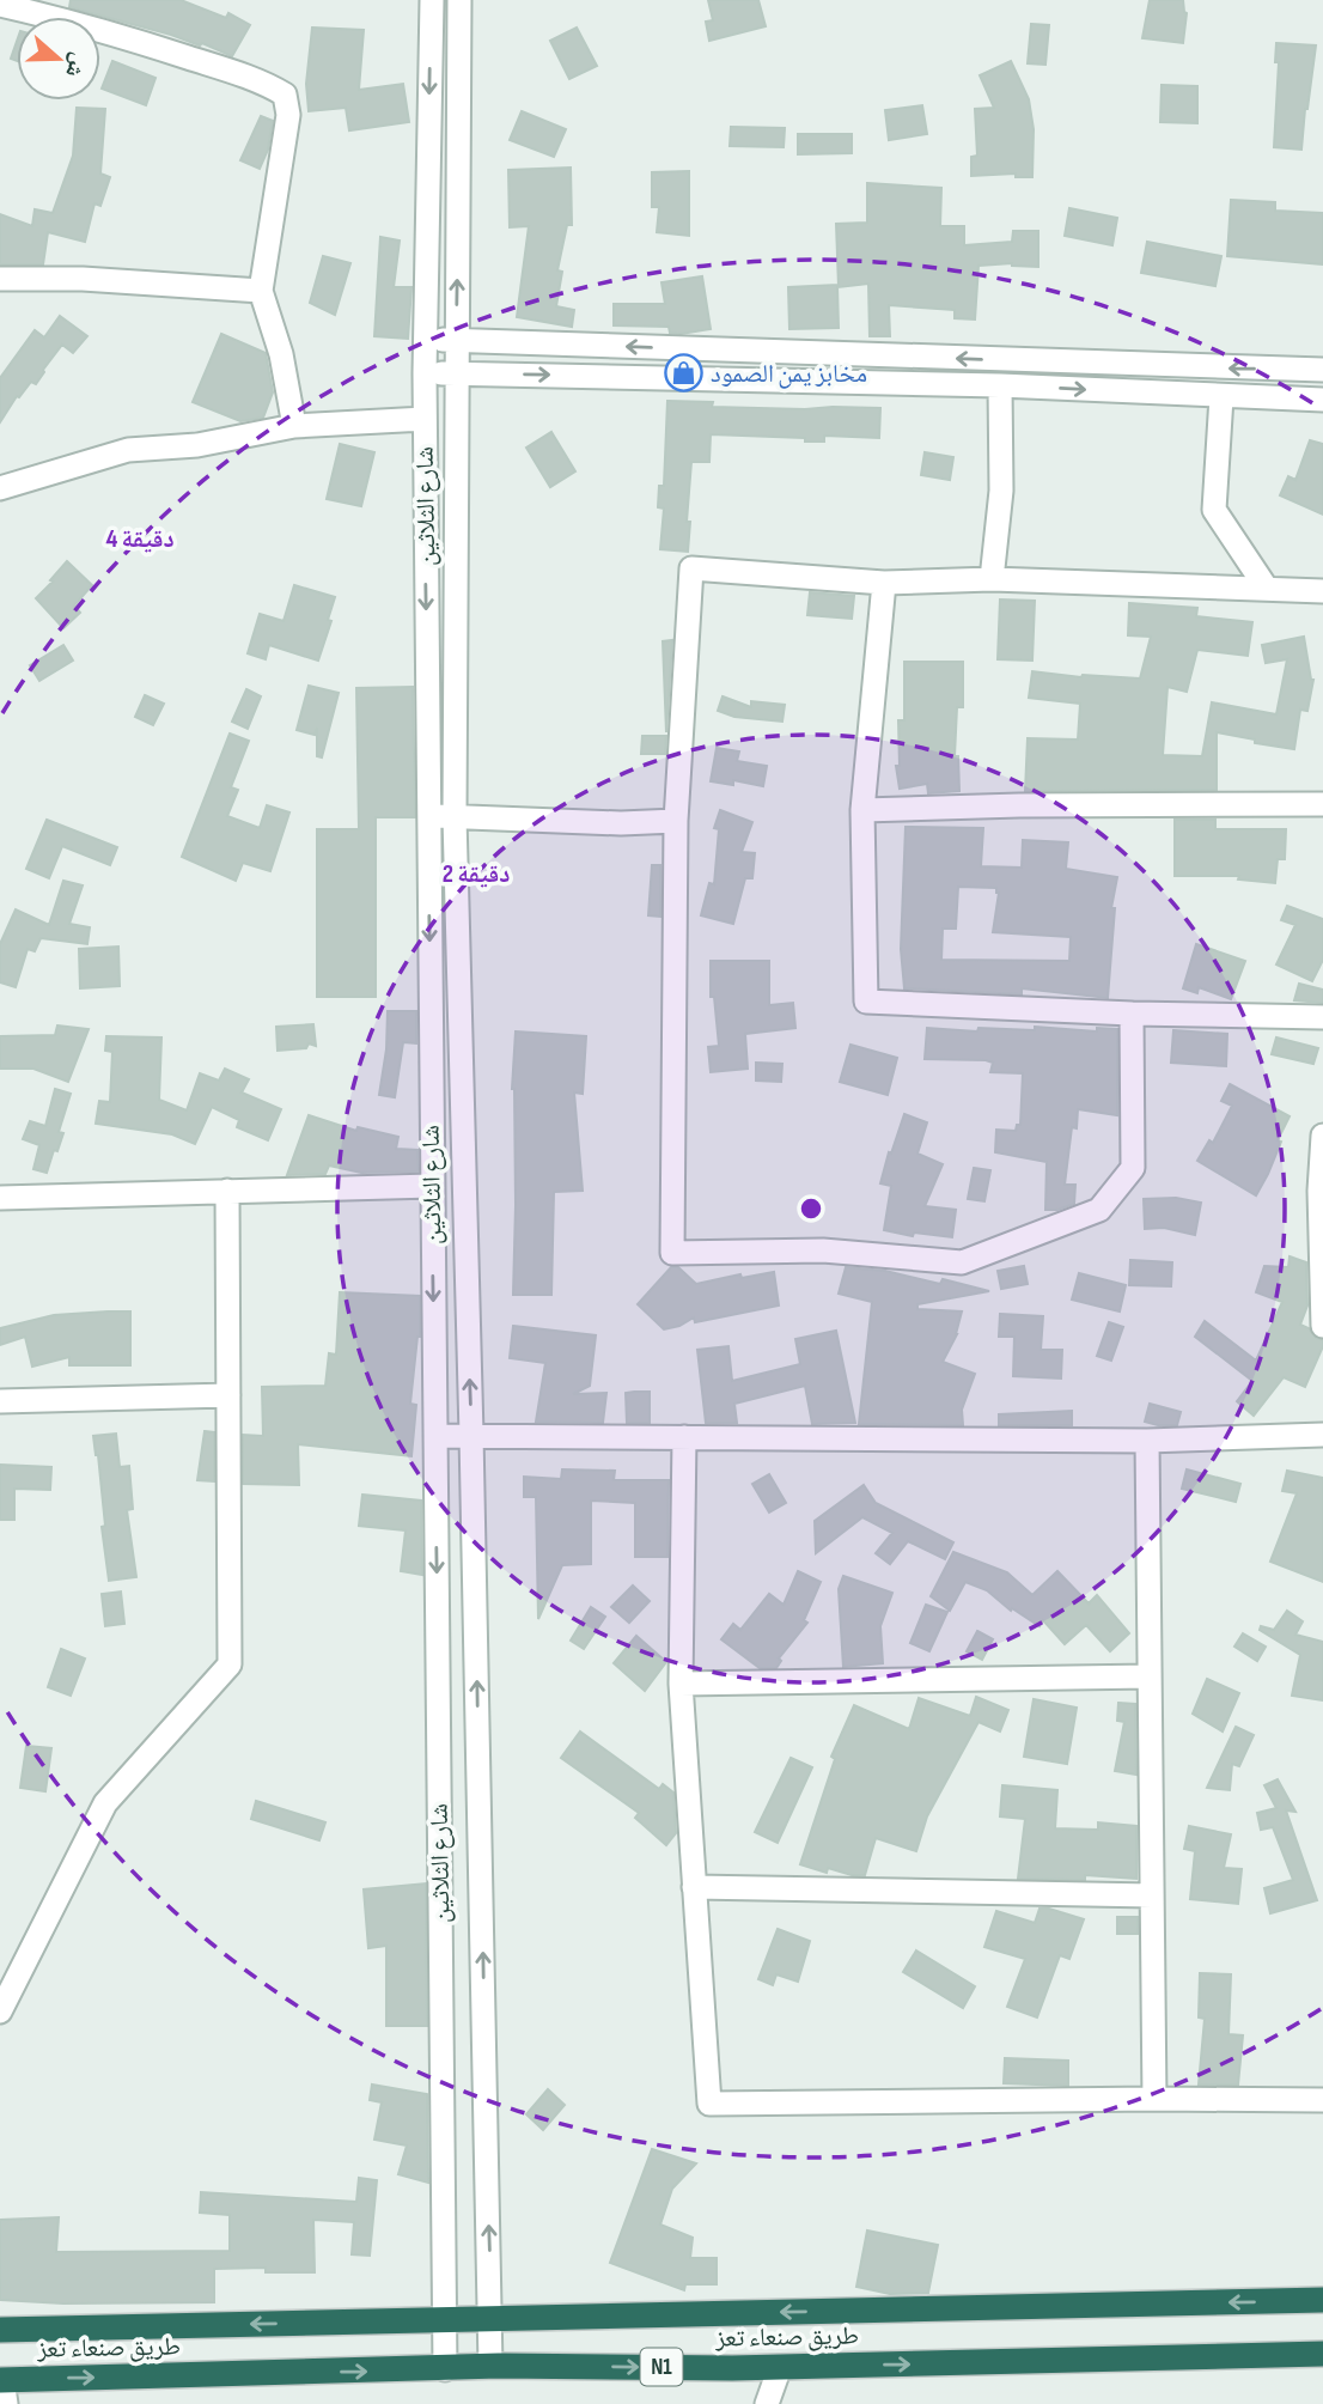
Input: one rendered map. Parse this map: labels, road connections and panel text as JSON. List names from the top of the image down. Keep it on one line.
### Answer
{"streets":{"highway":["طريق صنعاء تعز","N1"],"street":["شارع الثلاثين"]},"crossings":[["شارع الثلاثين","طريق صنعاء تعز"]],"places":{"shop":["مخابز يمن الصمود"]},"north":"right","rings":["4 دقيقة","2 دقيقة"]}
